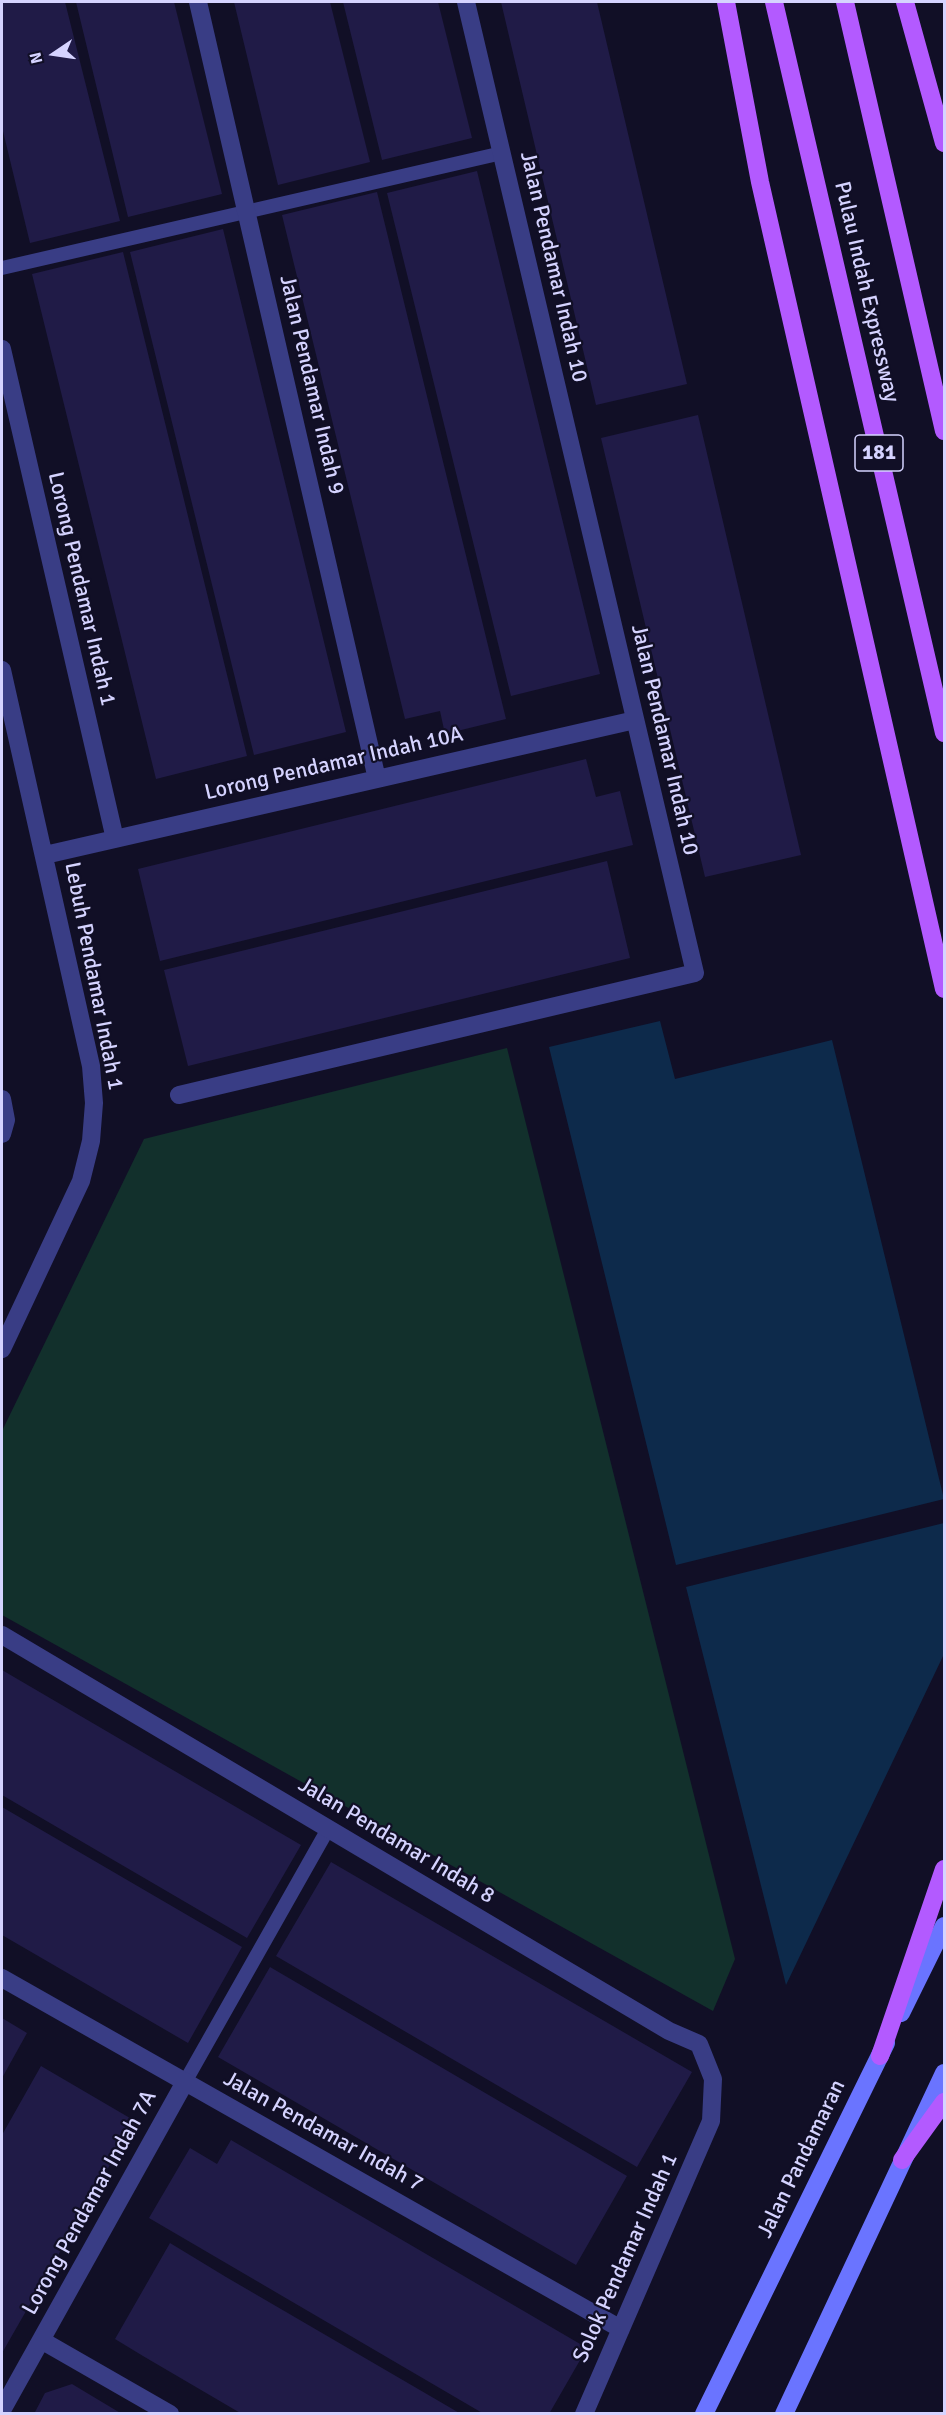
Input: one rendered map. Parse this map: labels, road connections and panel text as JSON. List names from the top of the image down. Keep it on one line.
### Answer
{"streets":{"main road":["Pulau Indah Expressway","181","Jalan Pandamaran"],"street":["Jalan Pendamar Indah 10","Jalan Pendamar Indah 9","Lorong Pendamar Indah 1","Lorong Pendamar Indah 10A","Lebuh Pendamar Indah 1","Jalan Pendamar Indah 8","Jalan Pendamar Indah 7","Lorong Pendamar Indah 7A","Solok Pendamar Indah 1"]},"crossings":[["Jalan Pendamar Indah 10","Lorong Pendamar Indah 10A"],["Jalan Pendamar Indah 9","Lorong Pendamar Indah 10A"],["Lorong Pendamar Indah 1","Lorong Pendamar Indah 10A"],["Lorong Pendamar Indah 10A","Lebuh Pendamar Indah 1"],["Jalan Pendamar Indah 8","Solok Pendamar Indah 1"],["Jalan Pendamar Indah 7","Lorong Pendamar Indah 7A"],["Jalan Pendamar Indah 7","Solok Pendamar Indah 1"]],"north":"left"}
